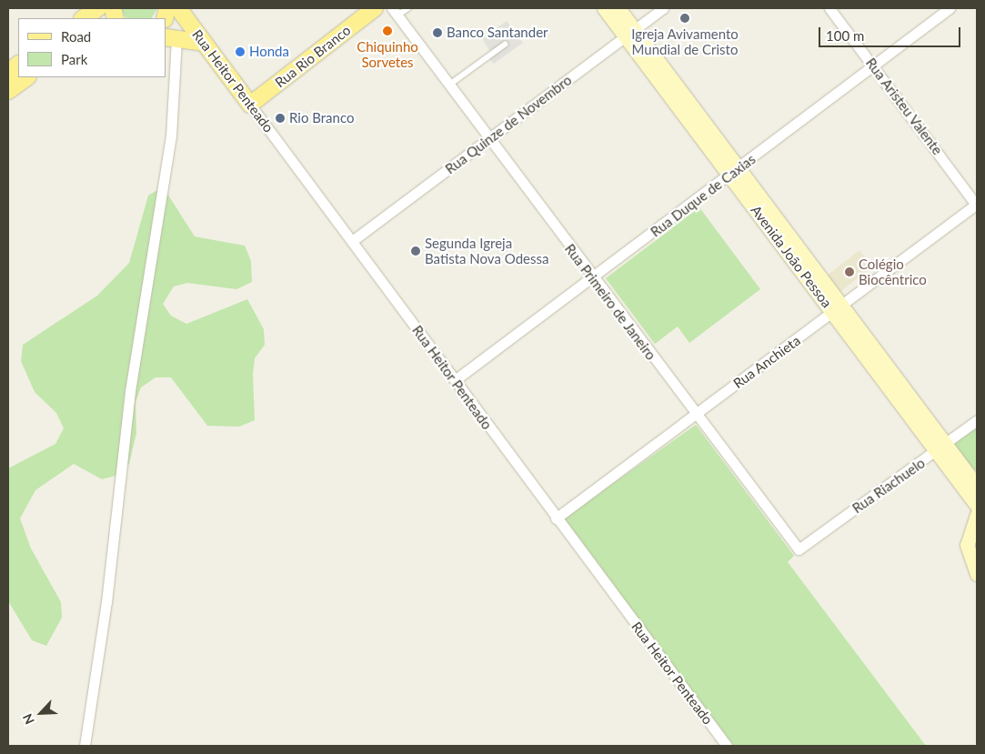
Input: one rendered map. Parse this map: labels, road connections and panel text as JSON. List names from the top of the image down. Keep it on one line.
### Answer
{"streets":{"main road":["Rua Rio Branco","Rua Heitor Penteado","Avenida João Pessoa"],"street":["Rua Aristeu Valente","Rua Quinze de Novembro","Rua Duque de Caxias","Rua Primeiro de Janeiro","Rua Anchieta","Rua Riachuelo"]},"crossings":[["Rua Rio Branco","Rua Heitor Penteado"],["Rua Heitor Penteado","Rua Quinze de Novembro"],["Rua Heitor Penteado","Rua Duque de Caxias"],["Rua Heitor Penteado","Rua Anchieta"],["Rua Aristeu Valente","Rua Duque de Caxias"],["Rua Aristeu Valente","Rua Anchieta"],["Rua Quinze de Novembro","Avenida João Pessoa"],["Rua Quinze de Novembro","Rua Primeiro de Janeiro"],["Rua Duque de Caxias","Avenida João Pessoa"],["Rua Duque de Caxias","Rua Primeiro de Janeiro"],["Avenida João Pessoa","Rua Anchieta"],["Avenida João Pessoa","Rua Riachuelo"],["Rua Primeiro de Janeiro","Rua Anchieta"],["Rua Primeiro de Janeiro","Rua Riachuelo"]],"places":["Igreja Avivamento Mundial de Cristo","Chiquinho Sorvetes","Banco Santander","Honda","Rio Branco","Segunda Igreja Batista Nova Odessa","Colégio Biocêntrico"],"legend":["Road","Park"],"scale_bar":"100 m","north":"bottom left"}
